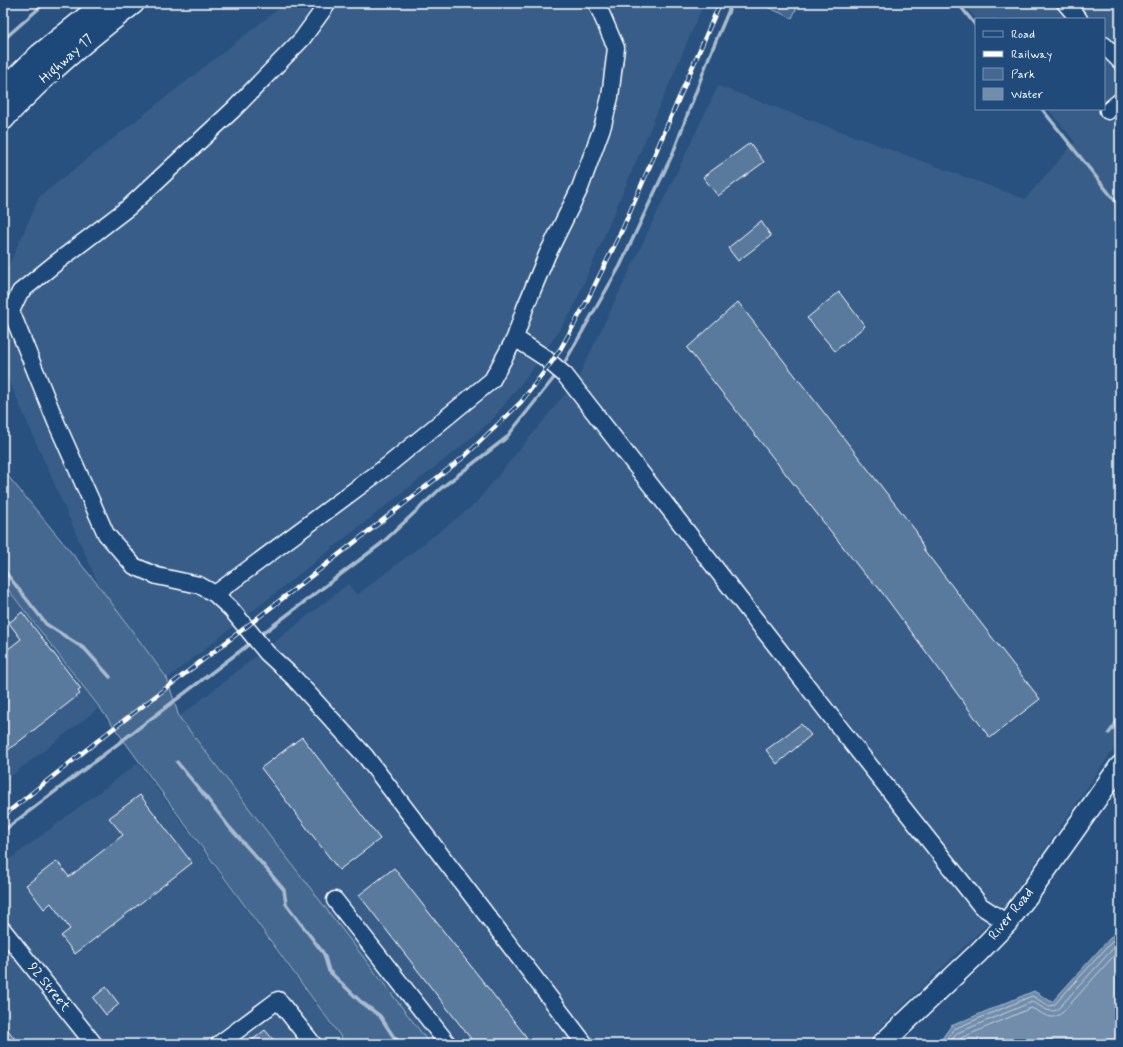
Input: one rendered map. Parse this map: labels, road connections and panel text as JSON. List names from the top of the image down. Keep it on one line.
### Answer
{"streets":{"highway":["Highway 17"],"main road":["River Road"],"street":["92 Street"]},"legend":["Road","Railway","Park","Water"]}
